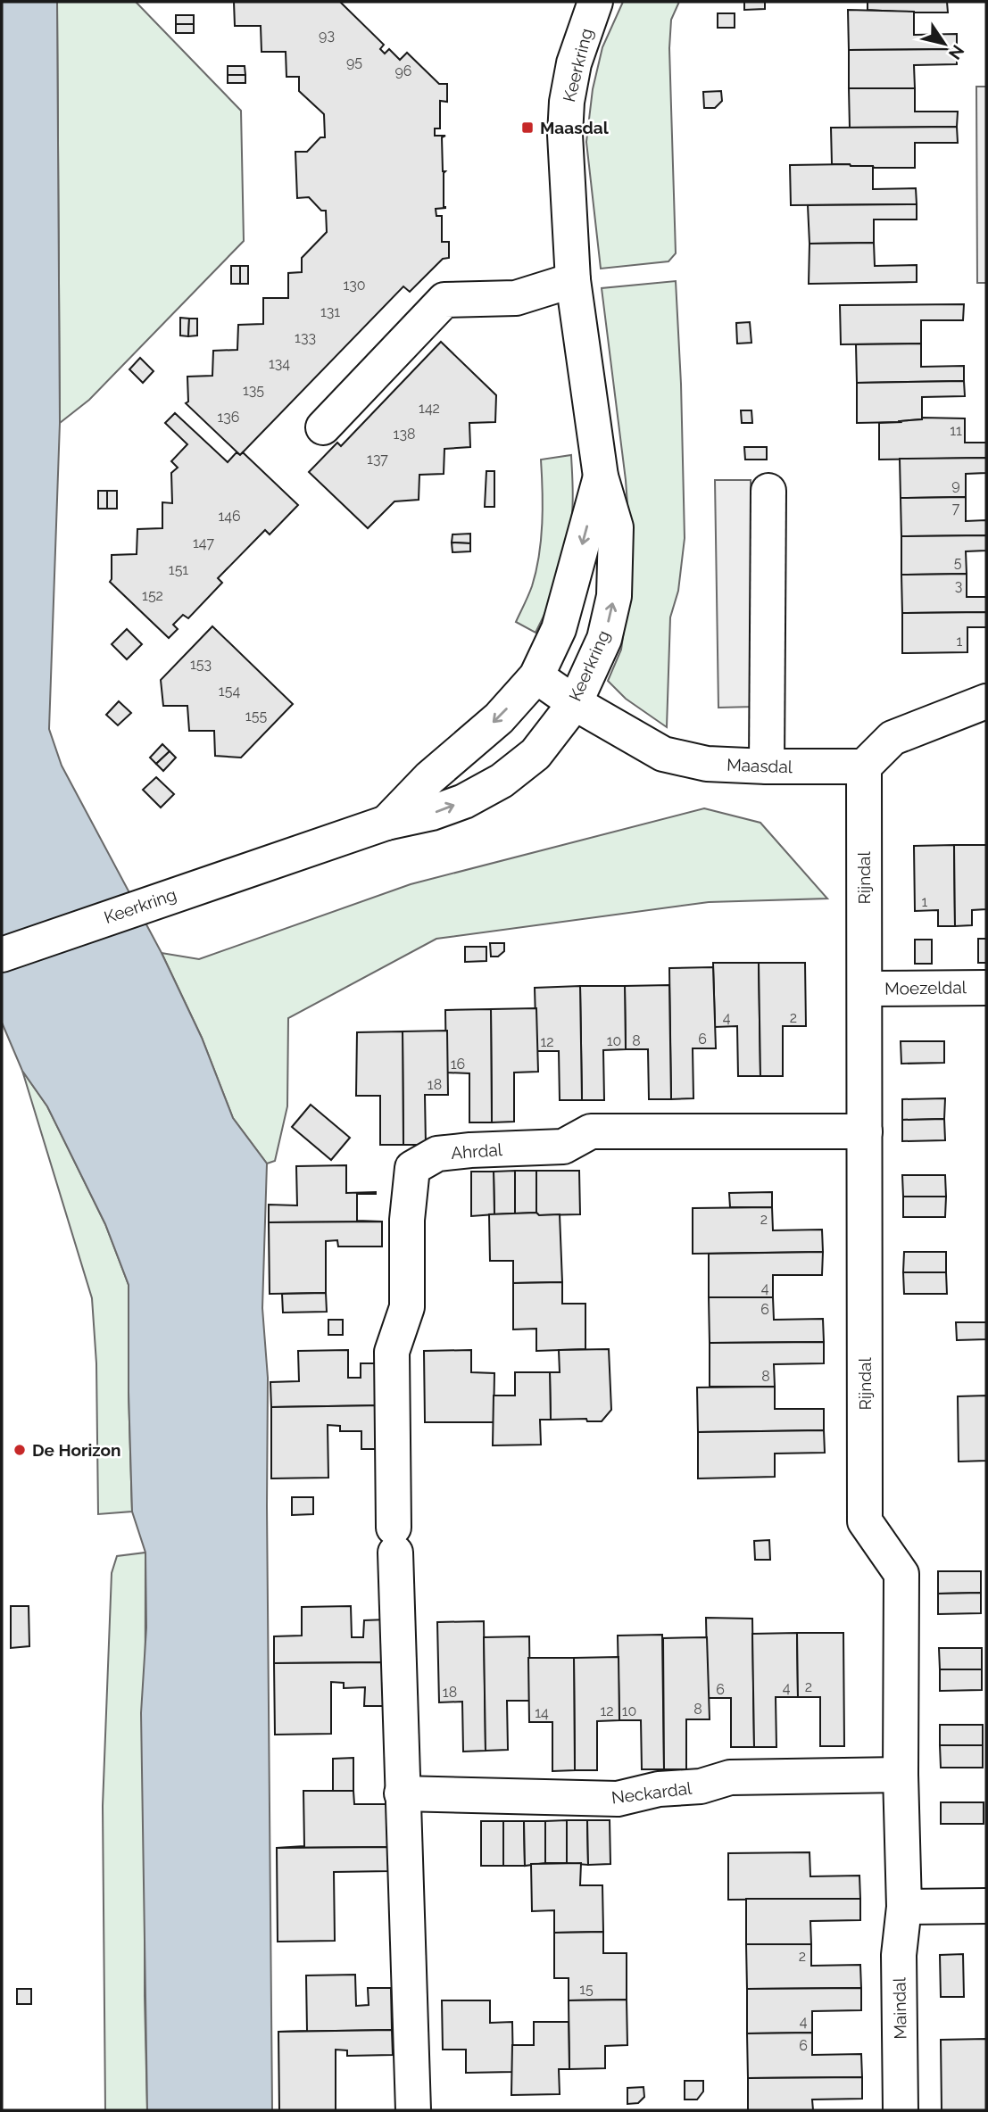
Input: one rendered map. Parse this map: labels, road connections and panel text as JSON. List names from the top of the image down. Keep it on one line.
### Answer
{"streets":{"street":["Keerkring","Maasdal","Rijndal","Moezeldal","Ahrdal","Neckardal","Maindal"]},"crossings":[["Keerkring","Maasdal"],["Maasdal","Rijndal"],["Rijndal","Moezeldal"],["Rijndal","Ahrdal"],["Rijndal","Neckardal"],["Rijndal","Maindal"],["Ahrdal","Neckardal"]],"places":{"transit":["Maasdal"],"other":["De Horizon"]},"house_numbers":["93","95","96","130","131","133","134","135","142","136","11","138","137","9","7","146","147","5","151","3","152","1","153","154","155","1","4","2","6","10","8","12","16","18","2","4","6","8","2","4","6","18","8","12","10","14","2","15","4","6"],"north":"bottom right"}
